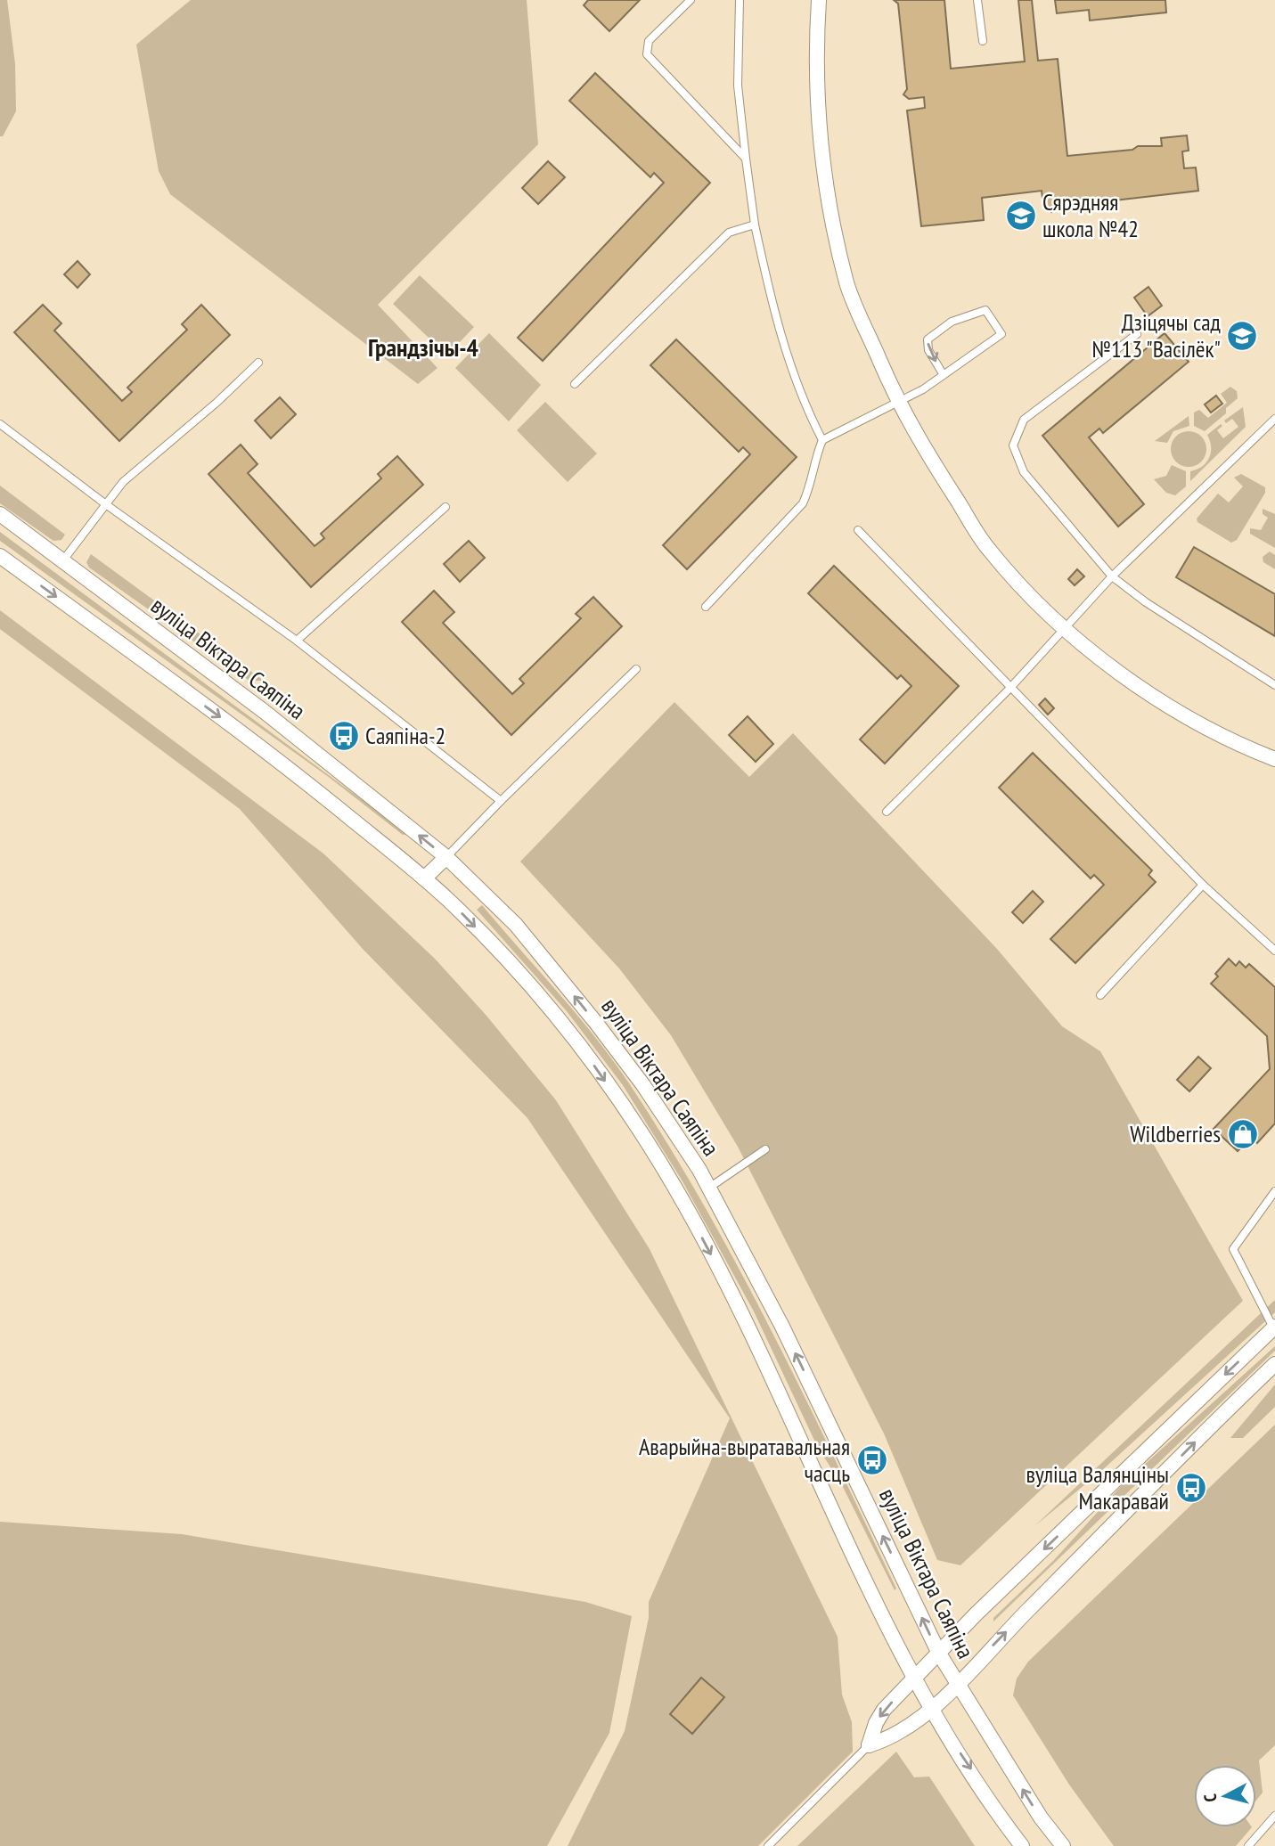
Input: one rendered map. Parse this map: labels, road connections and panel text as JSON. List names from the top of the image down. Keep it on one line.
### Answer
{"streets":{"street":["вуліца Віктара Саяпіна"]},"districts":["Грандзічы-4"],"places":{"school or university":["Сярэдняя школа №42","Дзіцячы сад №113 \"Васілёк\""],"bus stop":["Саяпіна-2","Аварыйна-выратавальная часць","вуліца Валянціны Макаравай"],"shop":["Wildberries"]},"north":"left"}
